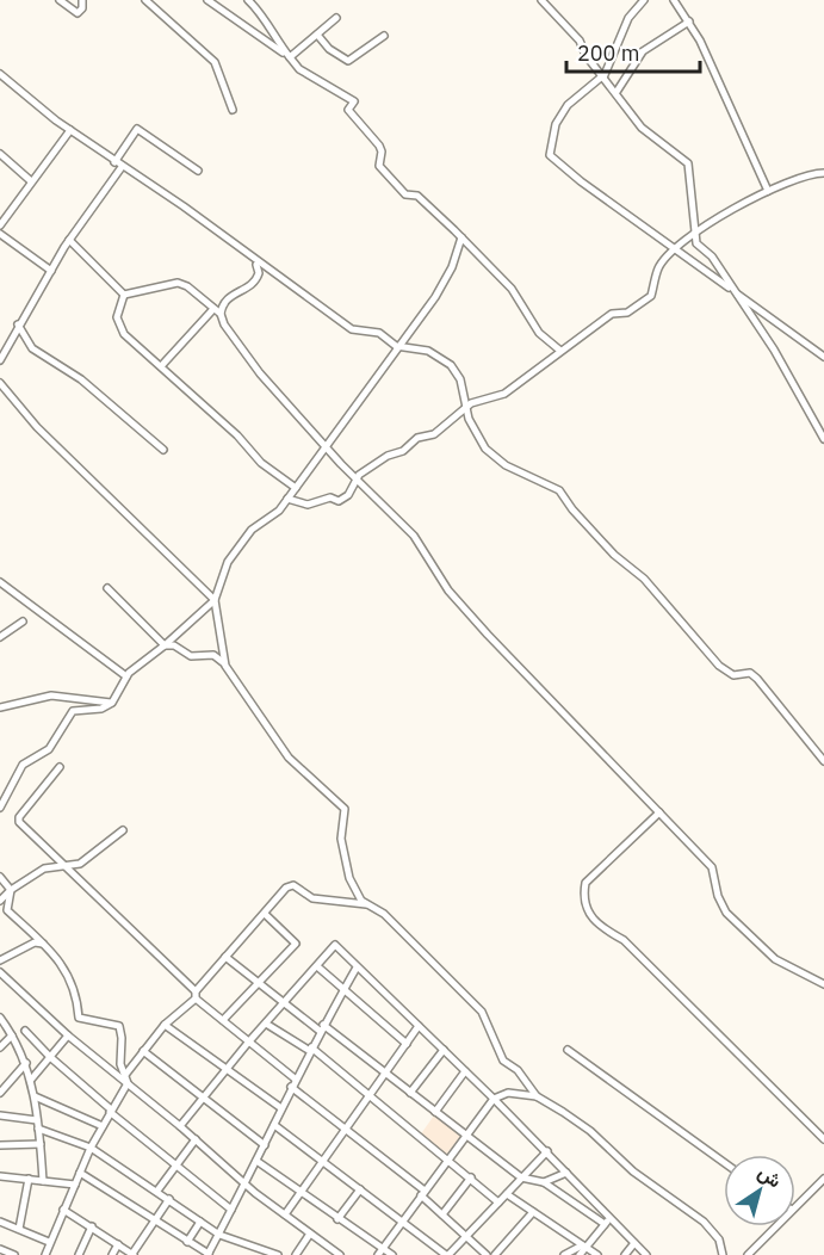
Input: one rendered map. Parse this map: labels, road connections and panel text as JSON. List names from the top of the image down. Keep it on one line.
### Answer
{"scale_bar":"200 m","north":"top right"}
